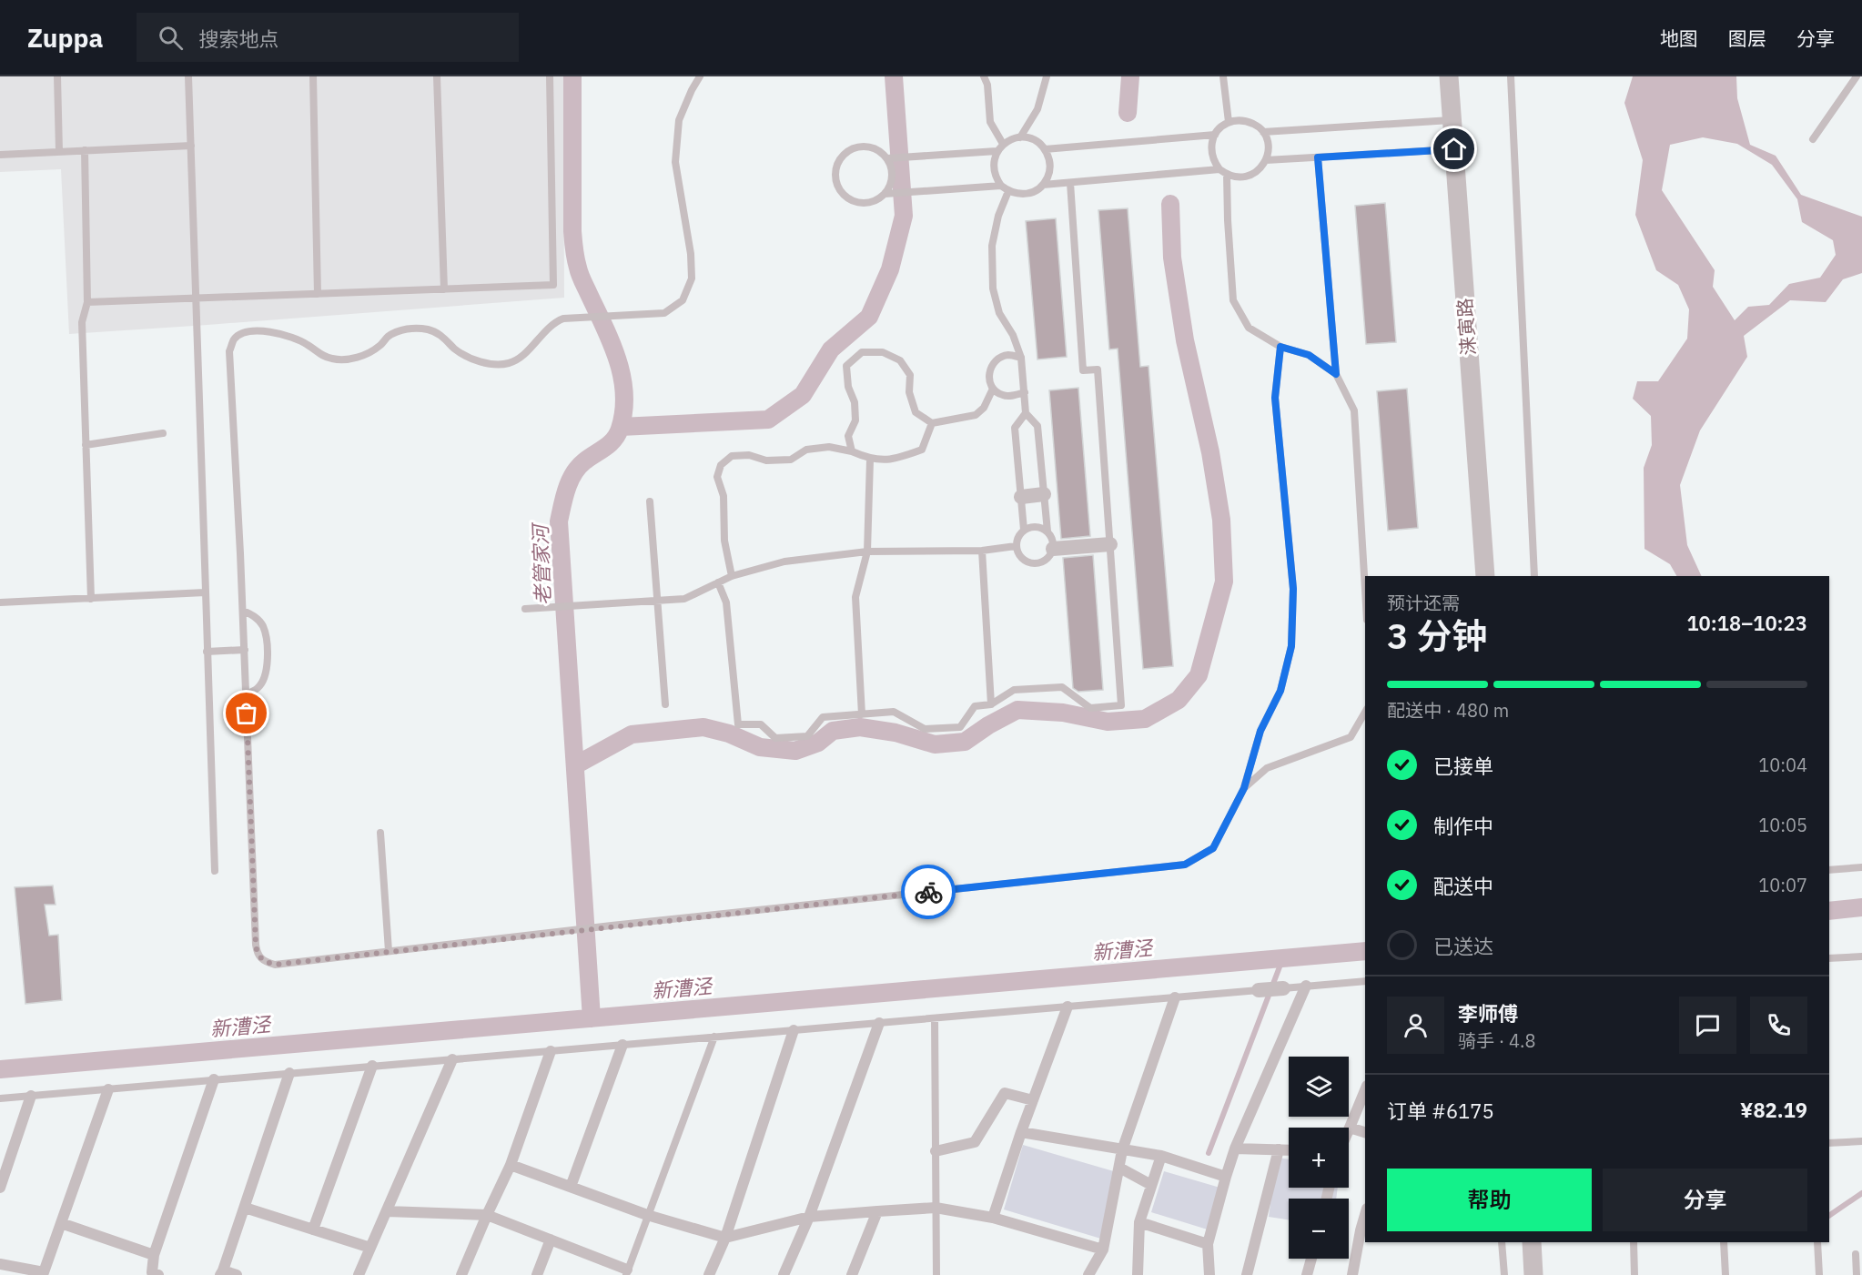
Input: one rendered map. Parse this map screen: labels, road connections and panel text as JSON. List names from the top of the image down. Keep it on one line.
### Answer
{"streets":{"street":["涞寅路"]},"water":["老管家河","新漕泾"],"page":{"header":"Zuppa","search":"搜索地点","nav":["地图","图层","分享"],"heading":["3 分钟","预计还需","10:18–10:23"],"panel":["李师傅","骑手 · 4.8","订单 #6175","¥82.19"],"bar":"配送中 · 480 m","list":[["已接单","10:04"],["制作中","10:05"],["配送中","10:07"],"已送达"],"map_buttons":["+","−"],"buttons":["帮助","分享"]}}
